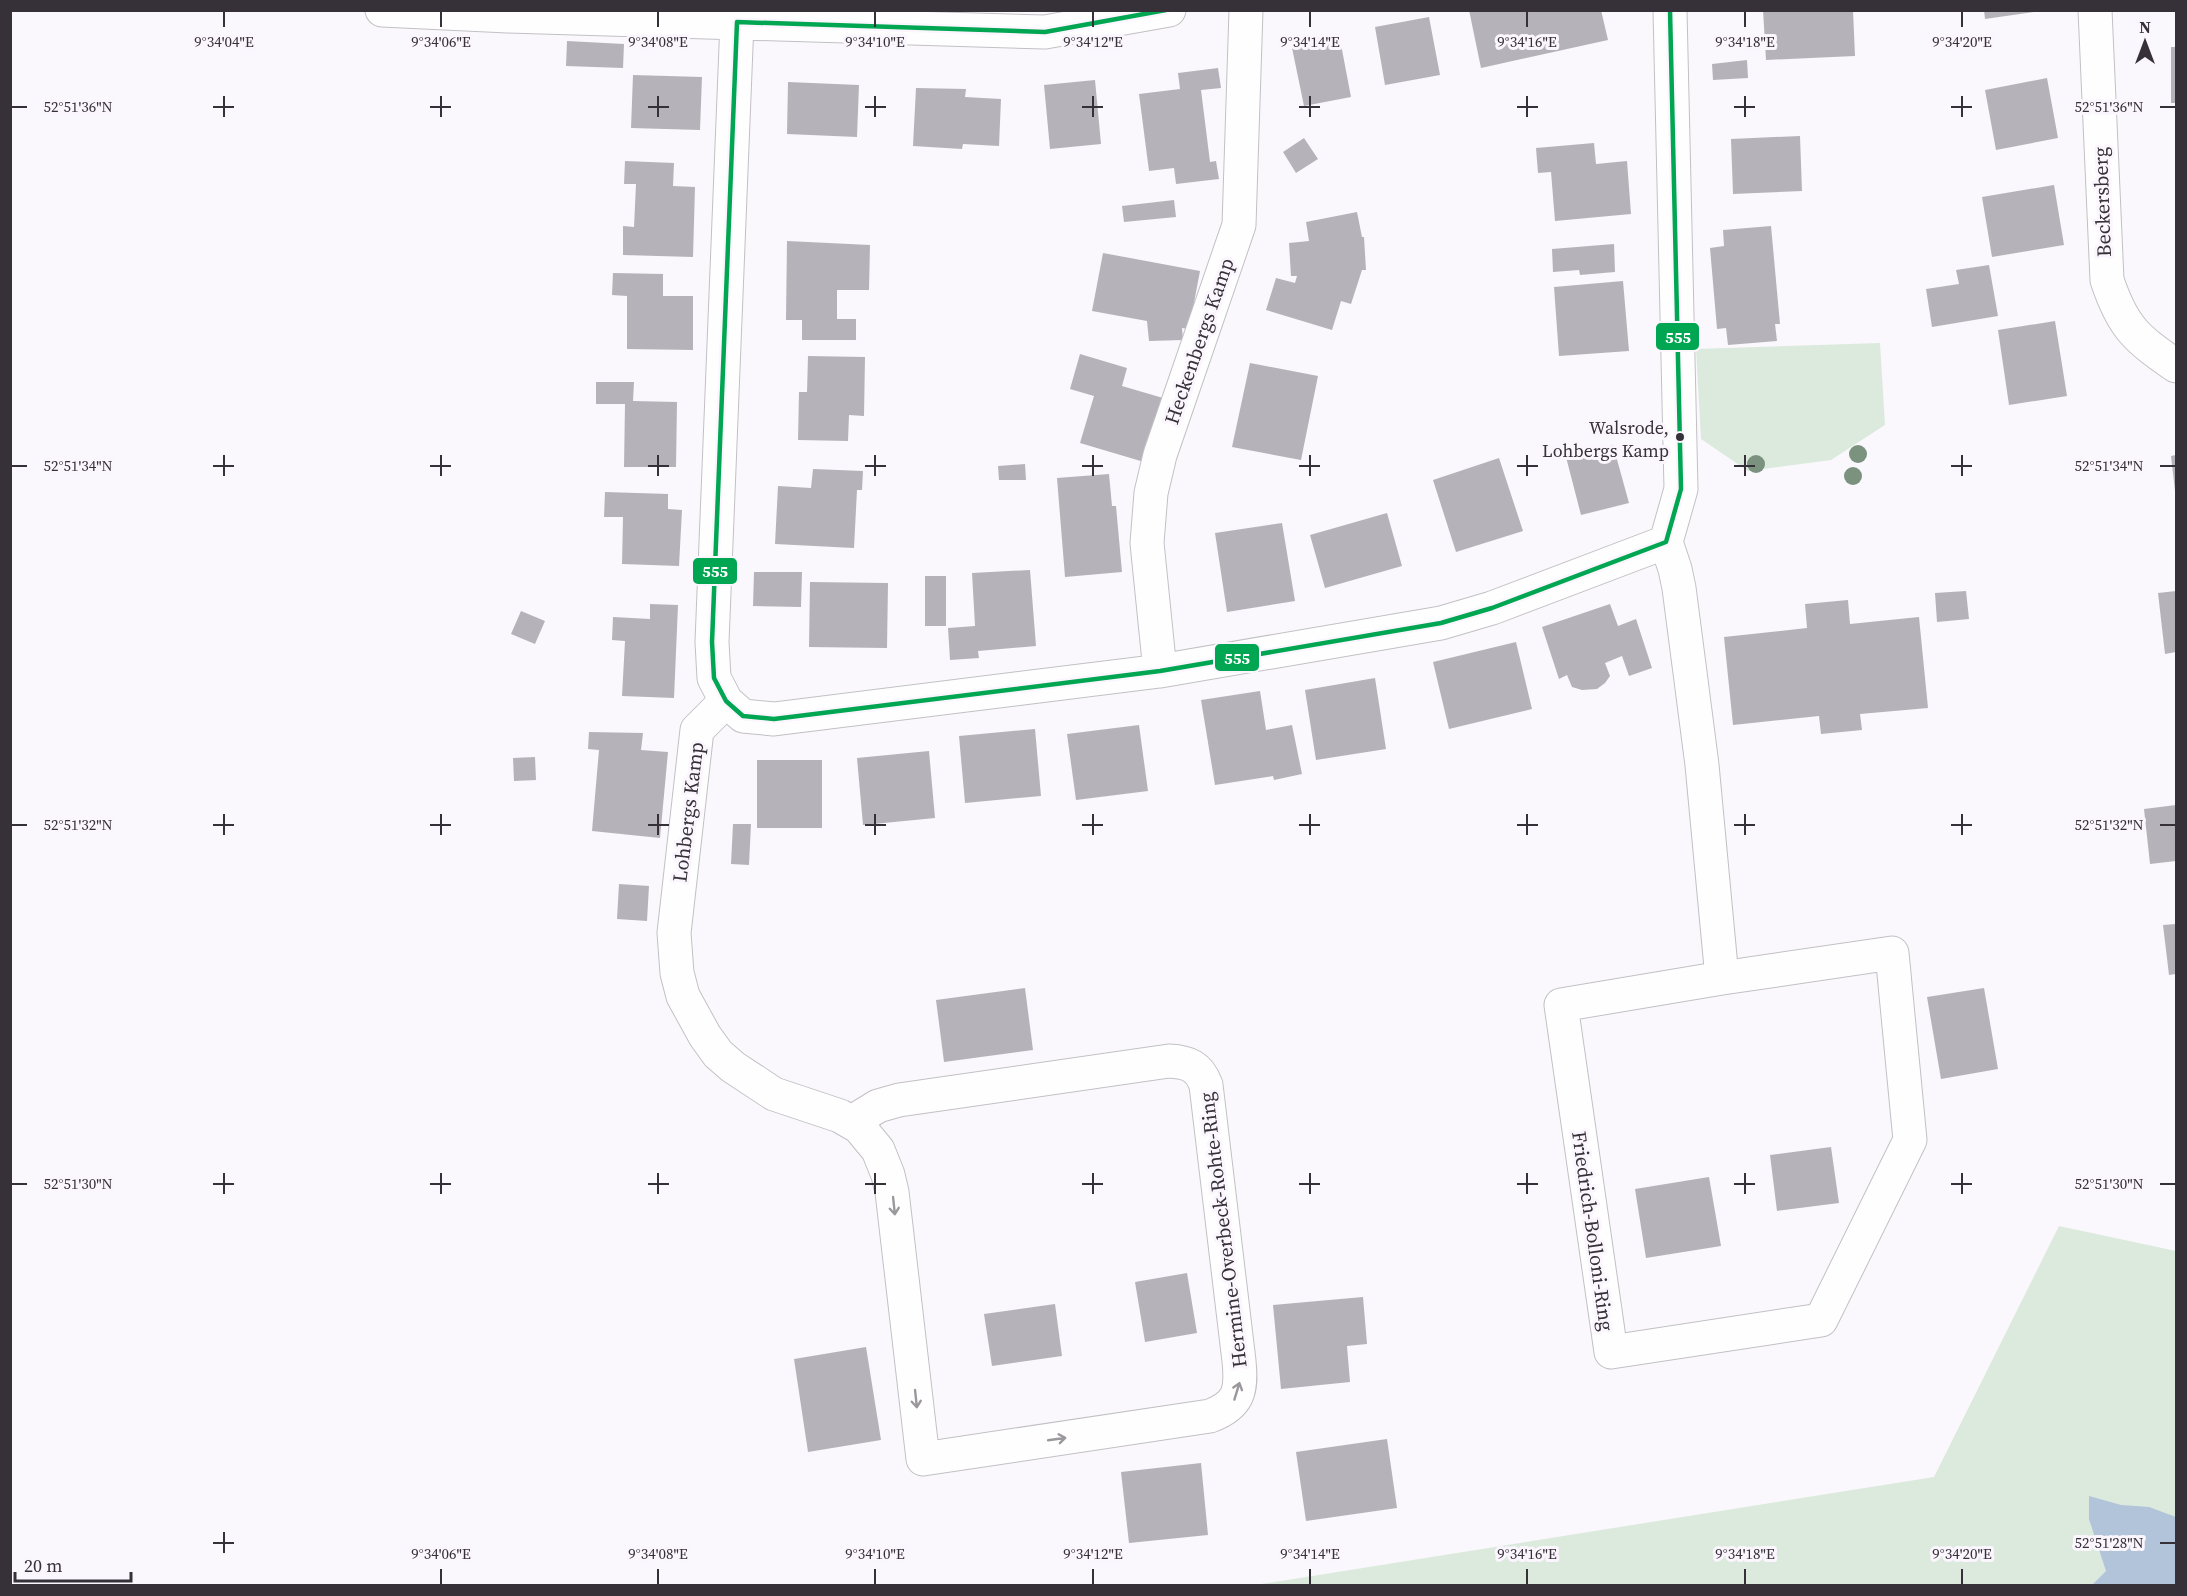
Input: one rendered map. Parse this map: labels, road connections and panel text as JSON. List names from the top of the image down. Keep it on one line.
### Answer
{"streets":{"street":["Beckersberg","Heckenbergs Kamp","Lohbergs Kamp","Hermine-Overbeck-Rohte-Ring","Friedrich-Bolloni-Ring"]},"crossings":[["Lohbergs Kamp","Hermine-Overbeck-Rohte-Ring"]],"places":["Walsrode, Lohbergs Kamp"],"lines":["transit line 555"],"scale_bar":"20 m","north":"top","coordinates":["9°34'04\"E","9°34'06\"E","9°34'08\"E","9°34'10\"E","9°34'12\"E","9°34'14\"E","9°34'16\"E","9°34'18\"E","9°34'20\"E","52°51'36\"N","52°51'34\"N","52°51'32\"N","52°51'30\"N","52°51'28\"N"]}
